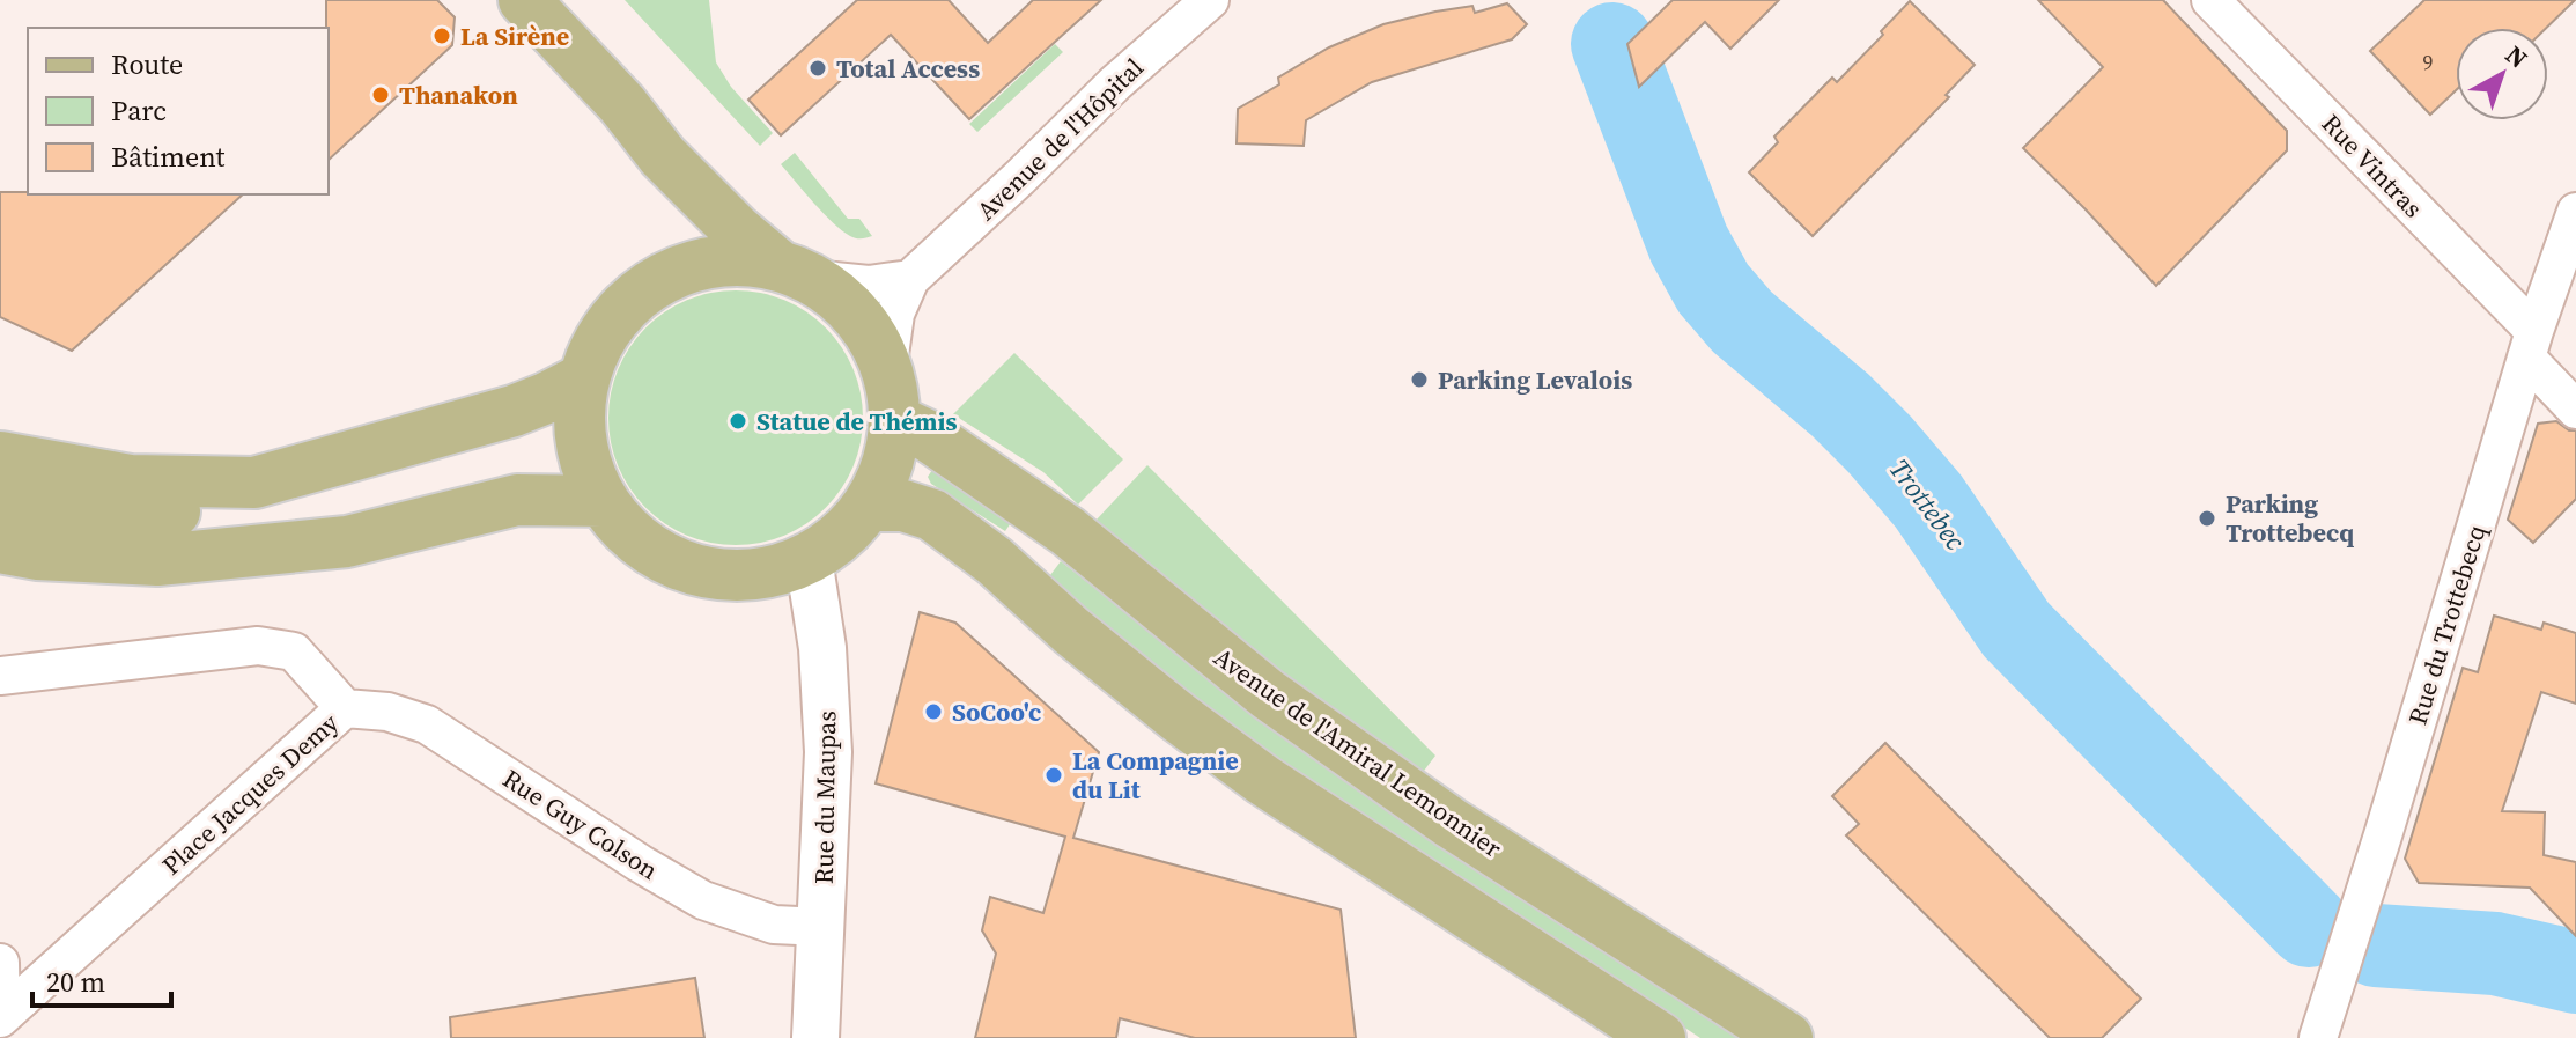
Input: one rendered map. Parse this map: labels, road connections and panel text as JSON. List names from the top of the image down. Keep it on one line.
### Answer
{"streets":{"main road":["Avenue de l'Amiral Lemonnier"],"street":["Avenue de l'Hôpital","Rue Vintras","Rue du Trottebecq","Place Jacques Demy","Rue du Maupas","Rue Guy Colson"]},"crossings":[["Avenue de l'Hôpital","Avenue de l'Amiral Lemonnier"],["Avenue de l'Hôpital","Rue du Maupas"],["Rue Vintras","Rue du Trottebecq"],["Avenue de l'Amiral Lemonnier","Rue du Maupas"],["Place Jacques Demy","Rue Guy Colson"],["Rue du Maupas","Rue Guy Colson"]],"water":["Trottebec"],"places":["La Sirène","Total Access","Thanakon","Parking Levalois","Statue de Thémis","Parking Trottebecq","SoCoo'c","La Compagnie du Lit"],"house_numbers":["9"],"legend":["Route","Parc","Bâtiment"],"scale_bar":"20 m","north":"top right"}
